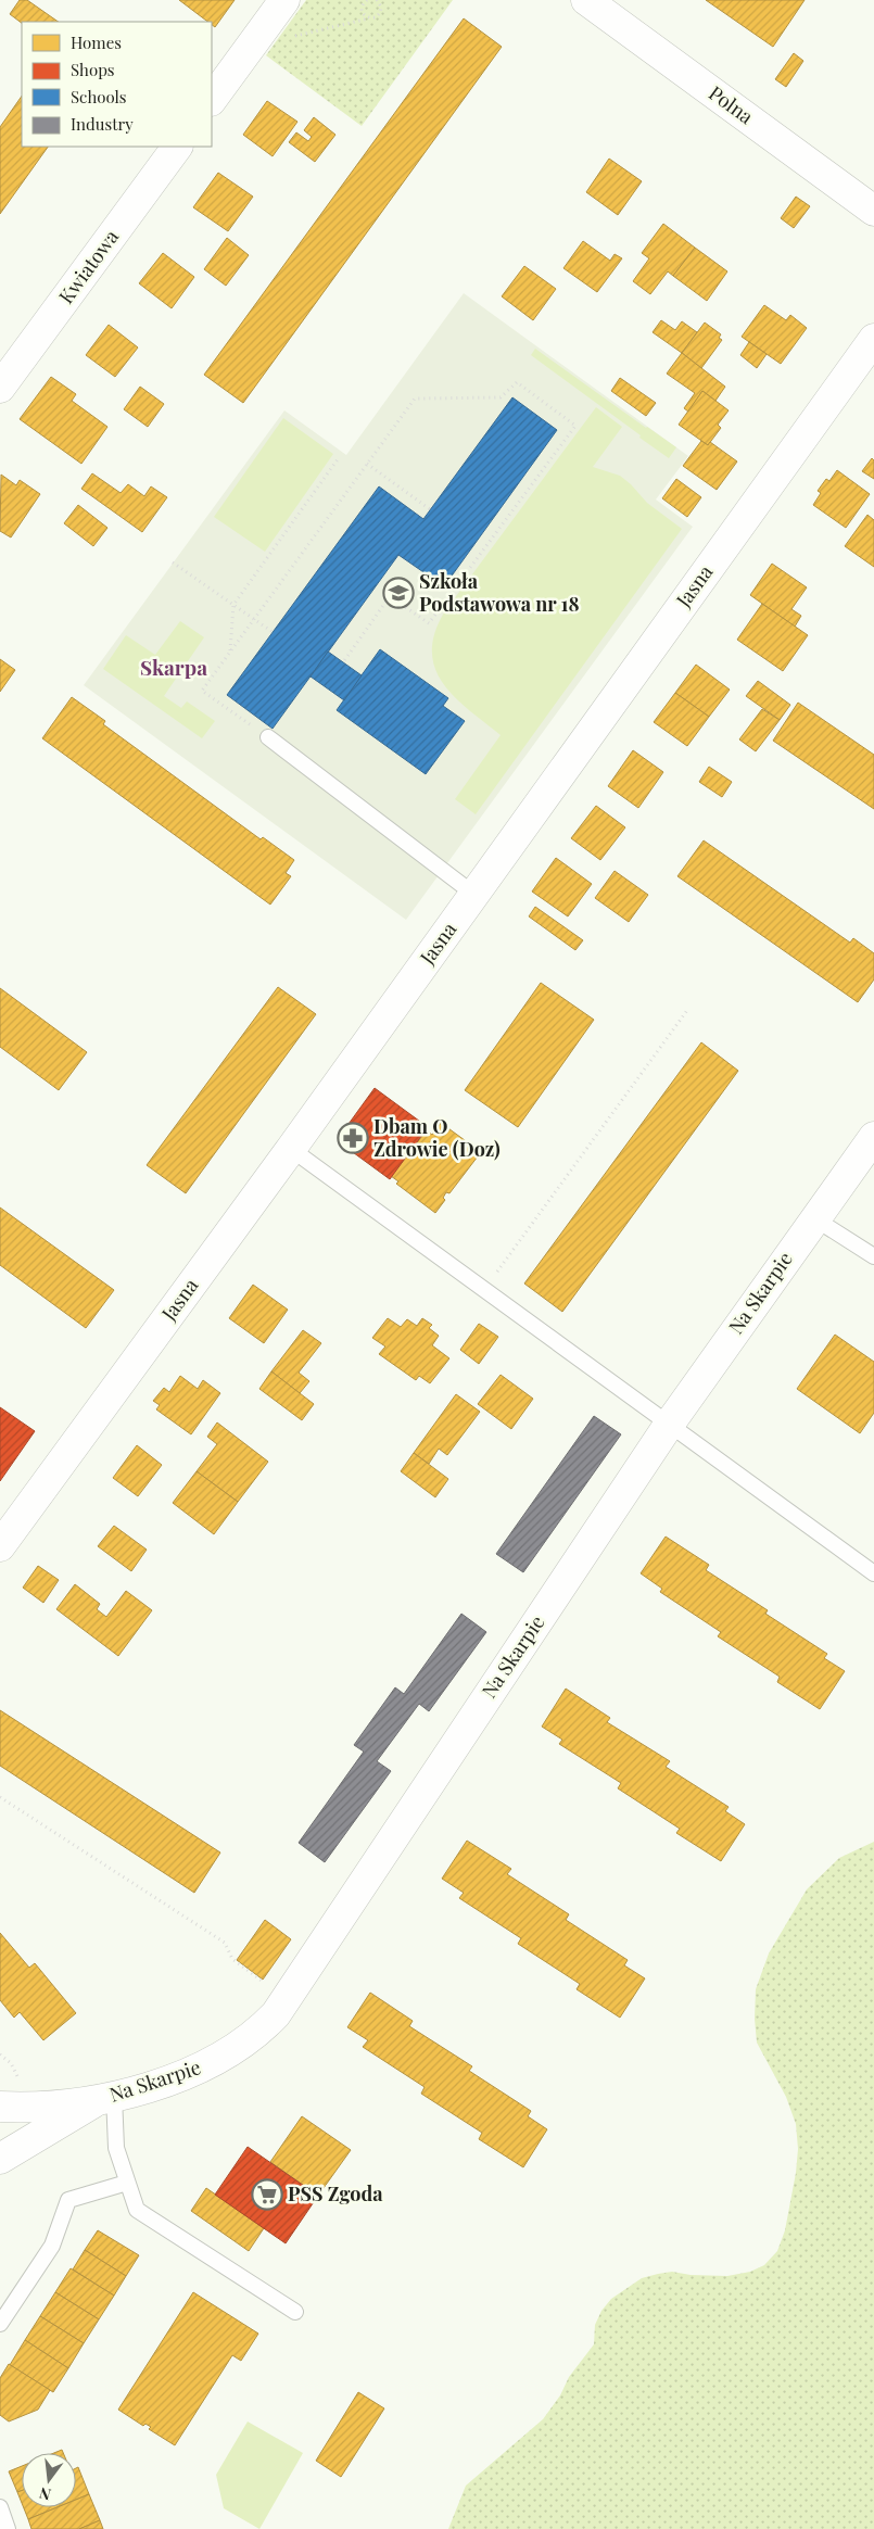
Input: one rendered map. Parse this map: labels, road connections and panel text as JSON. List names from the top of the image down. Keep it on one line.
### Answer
{"streets":{"street":["Polna","Kwiatowa","Jasna","Na Skarpie"]},"districts":["Skarpa"],"places":{"school or university":["Szkoła Podstawowa nr 18"],"pharmacy":["Dbam O Zdrowie (Doz)"],"supermarket":["PSS Zgoda"]},"legend":["Homes","Shops","Schools","Industry"],"north":"bottom"}
